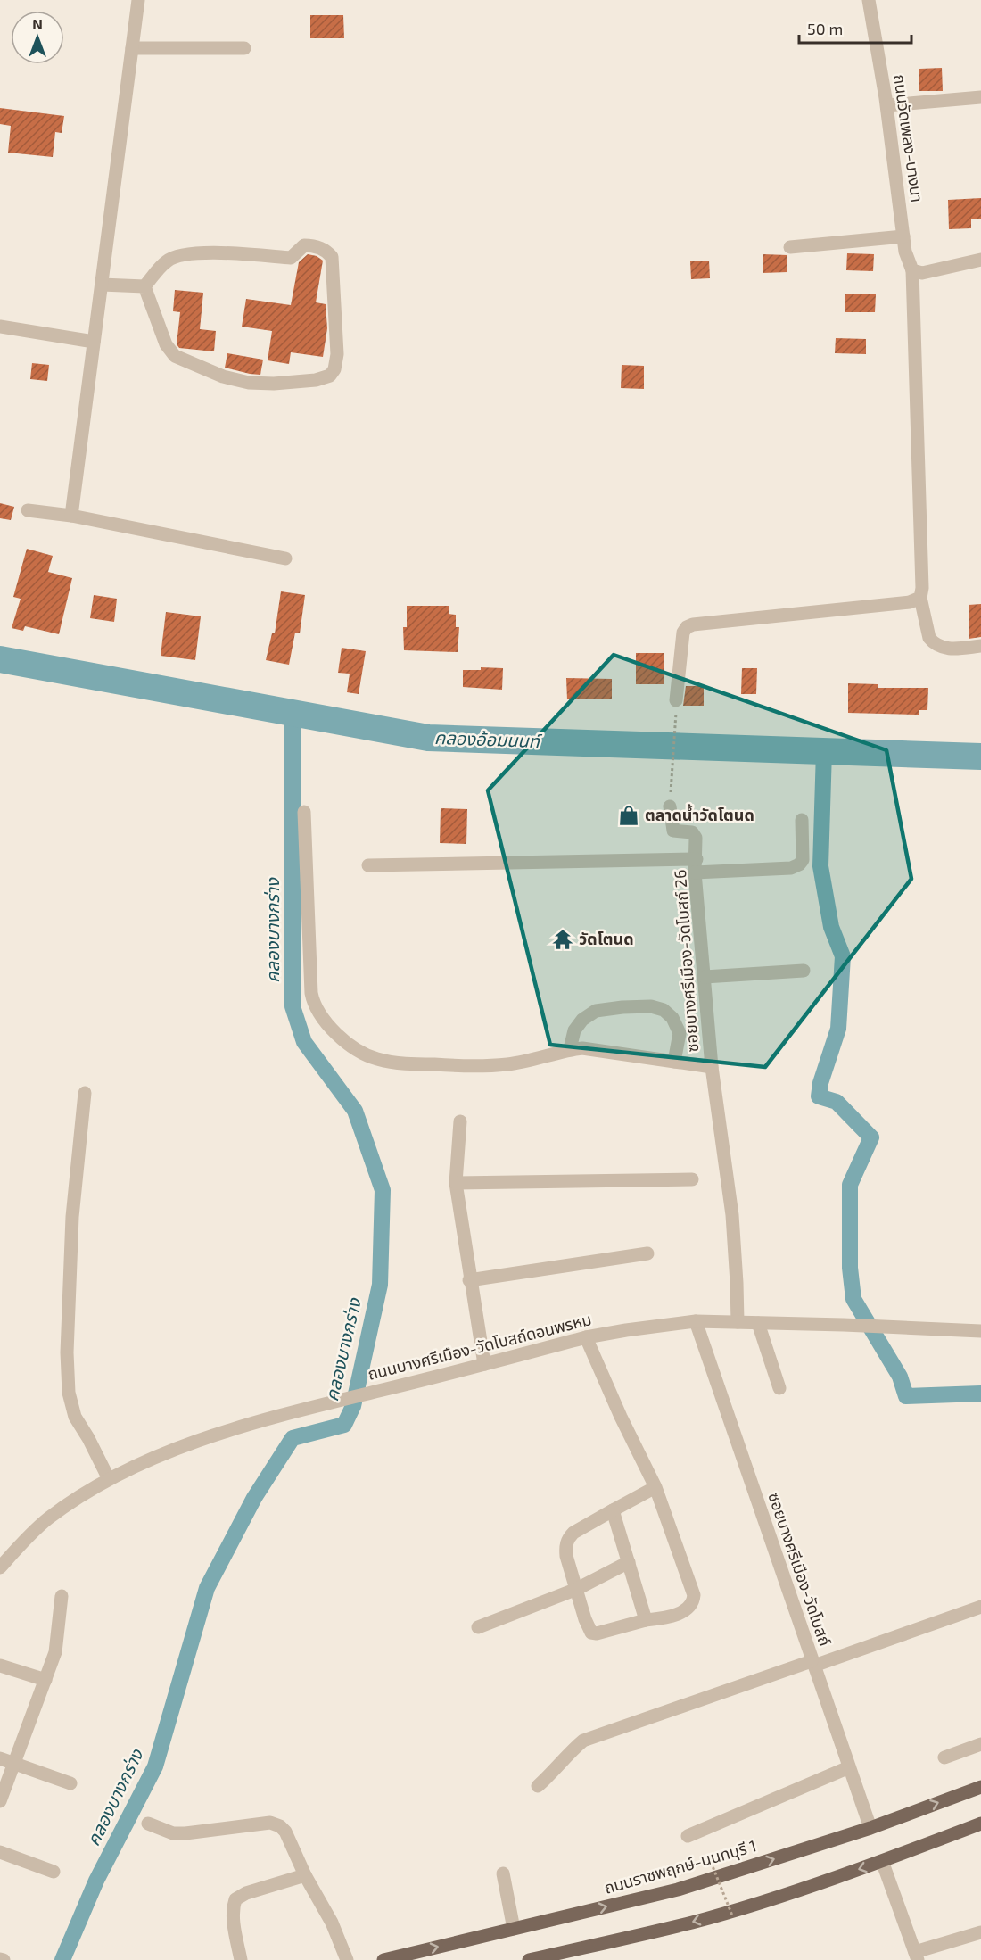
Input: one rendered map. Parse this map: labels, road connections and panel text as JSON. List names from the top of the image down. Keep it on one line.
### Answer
{"streets":{"main road":["ถนนราชพฤกษ์-นนทบุรี 1"],"street":["ถนนวัดเพลง-บางนา","ซอยบางศรีเมือง-วัดโบสถ์ 26","ถนนบางศรีเมือง-วัดโบสถ์ดอนพรหม","ซอยบางศรีเมือง-วัดโบสถ์"]},"crossings":[["ซอยบางศรีเมือง-วัดโบสถ์ 26","ถนนบางศรีเมือง-วัดโบสถ์ดอนพรหม"],["ถนนบางศรีเมือง-วัดโบสถ์ดอนพรหม","ซอยบางศรีเมือง-วัดโบสถ์"],["ซอยบางศรีเมือง-วัดโบสถ์","ถนนราชพฤกษ์-นนทบุรี 1"]],"water":["คลองอ้อมนนท์","คลองบางกร่าง"],"places":{"shop":["ตลาดน้ำวัดโตนด"],"temple":["วัดโตนด"]},"scale_bar":"50 m","north":"top"}
